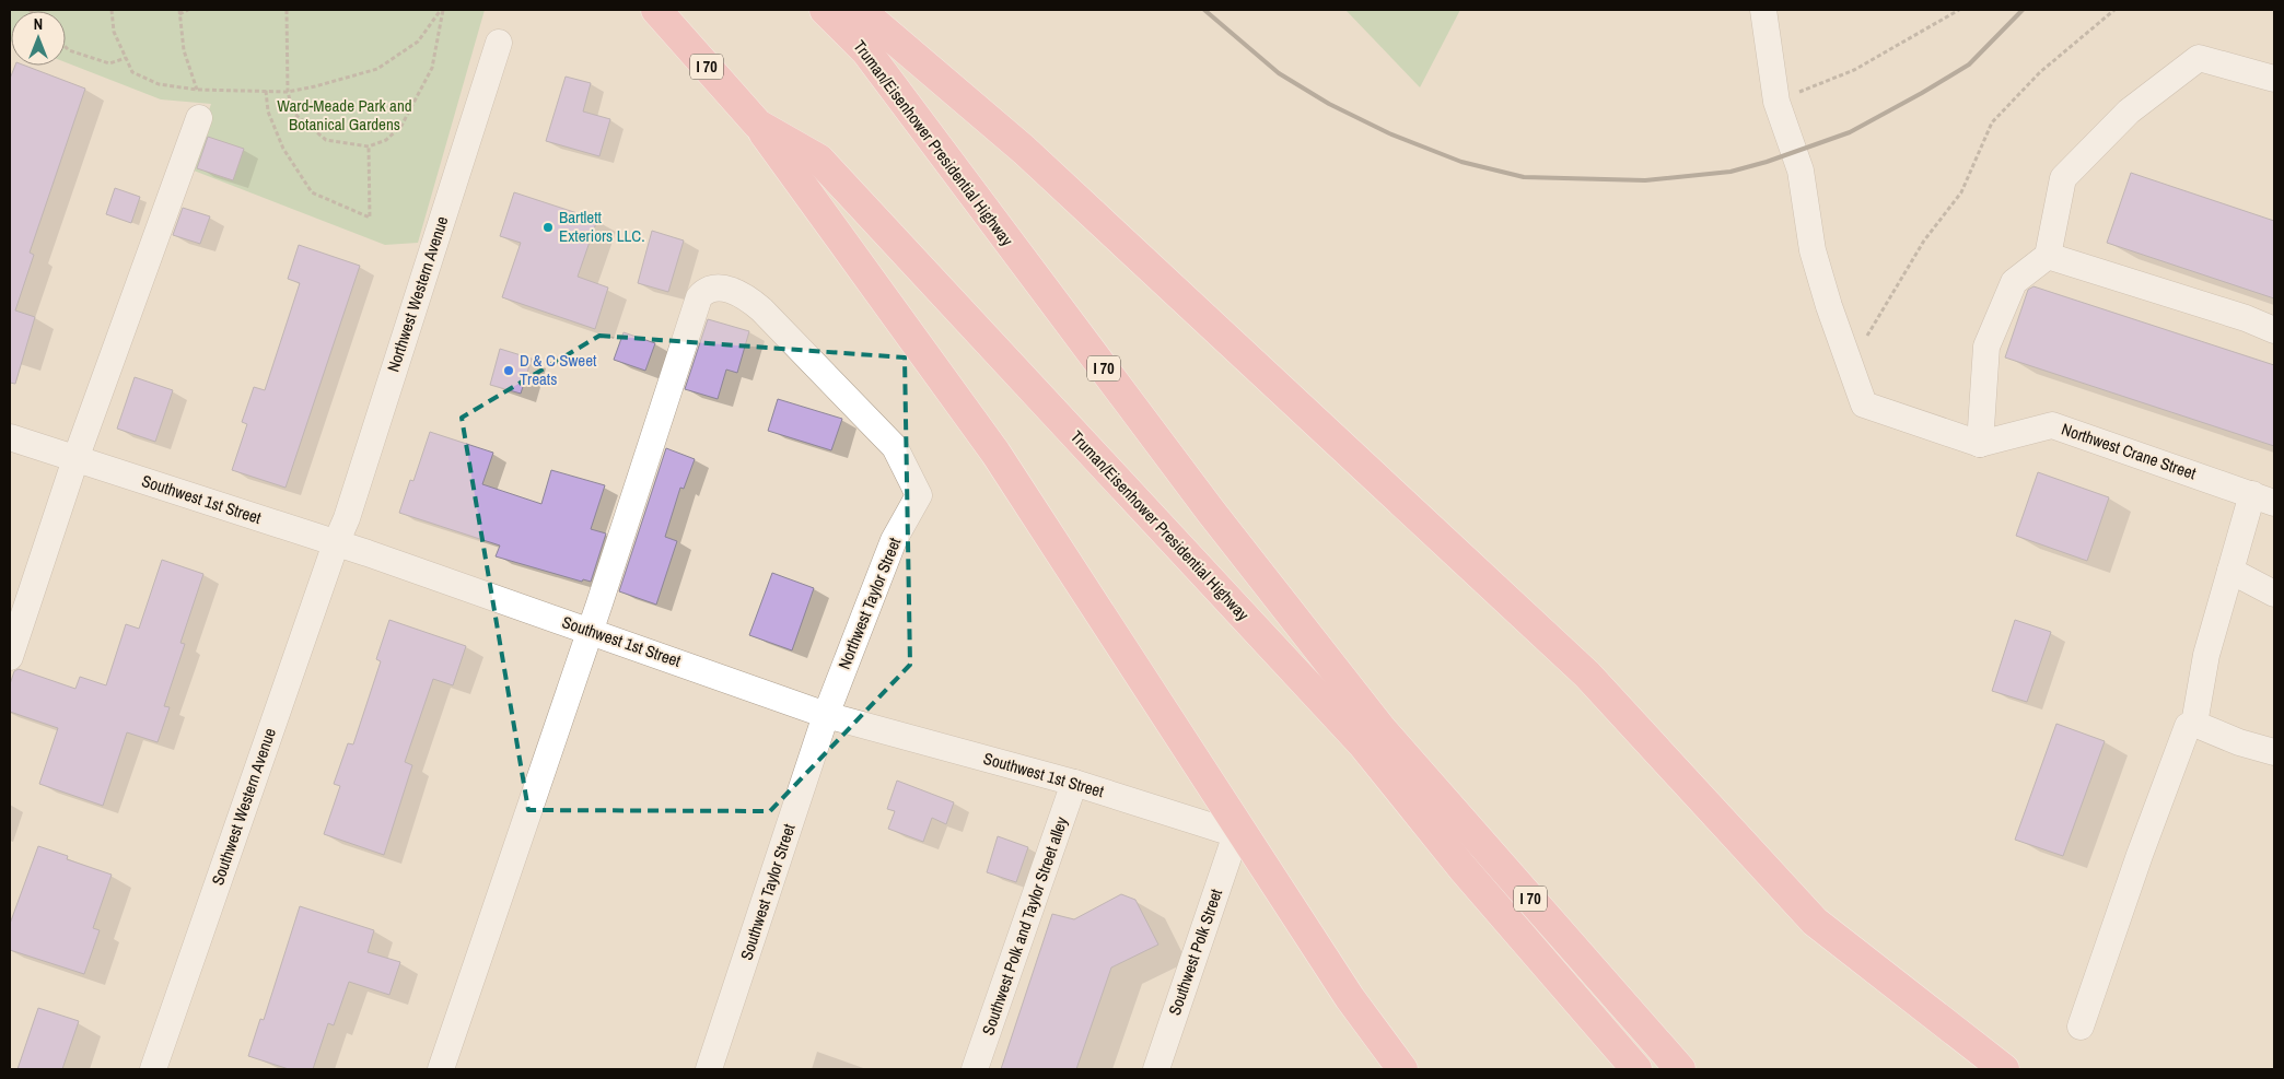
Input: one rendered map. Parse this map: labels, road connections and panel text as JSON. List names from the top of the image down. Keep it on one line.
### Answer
{"streets":{"highway":["I 70","Truman/Eisenhower Presidential Highway"],"street":["Northwest Western Avenue","Northwest Crane Street","Southwest 1st Street","Northwest Taylor Street","Southwest Western Avenue","Southwest Taylor Street","Southwest Polk and Taylor Street alley","Southwest Polk Street"]},"crossings":[["Northwest Western Avenue","Southwest 1st Street"],["Northwest Western Avenue","Southwest Western Avenue"],["Southwest 1st Street","Northwest Taylor Street"],["Southwest 1st Street","Southwest Western Avenue"],["Southwest 1st Street","Southwest Taylor Street"],["Southwest 1st Street","Southwest Polk and Taylor Street alley"],["Southwest 1st Street","Southwest Polk Street"],["Northwest Taylor Street","Southwest Taylor Street"]],"parks":["Ward-Meade Park and Botanical Gardens"],"places":["Bartlett Exteriors LLC.","D & C Sweet Treats"],"north":"top"}
